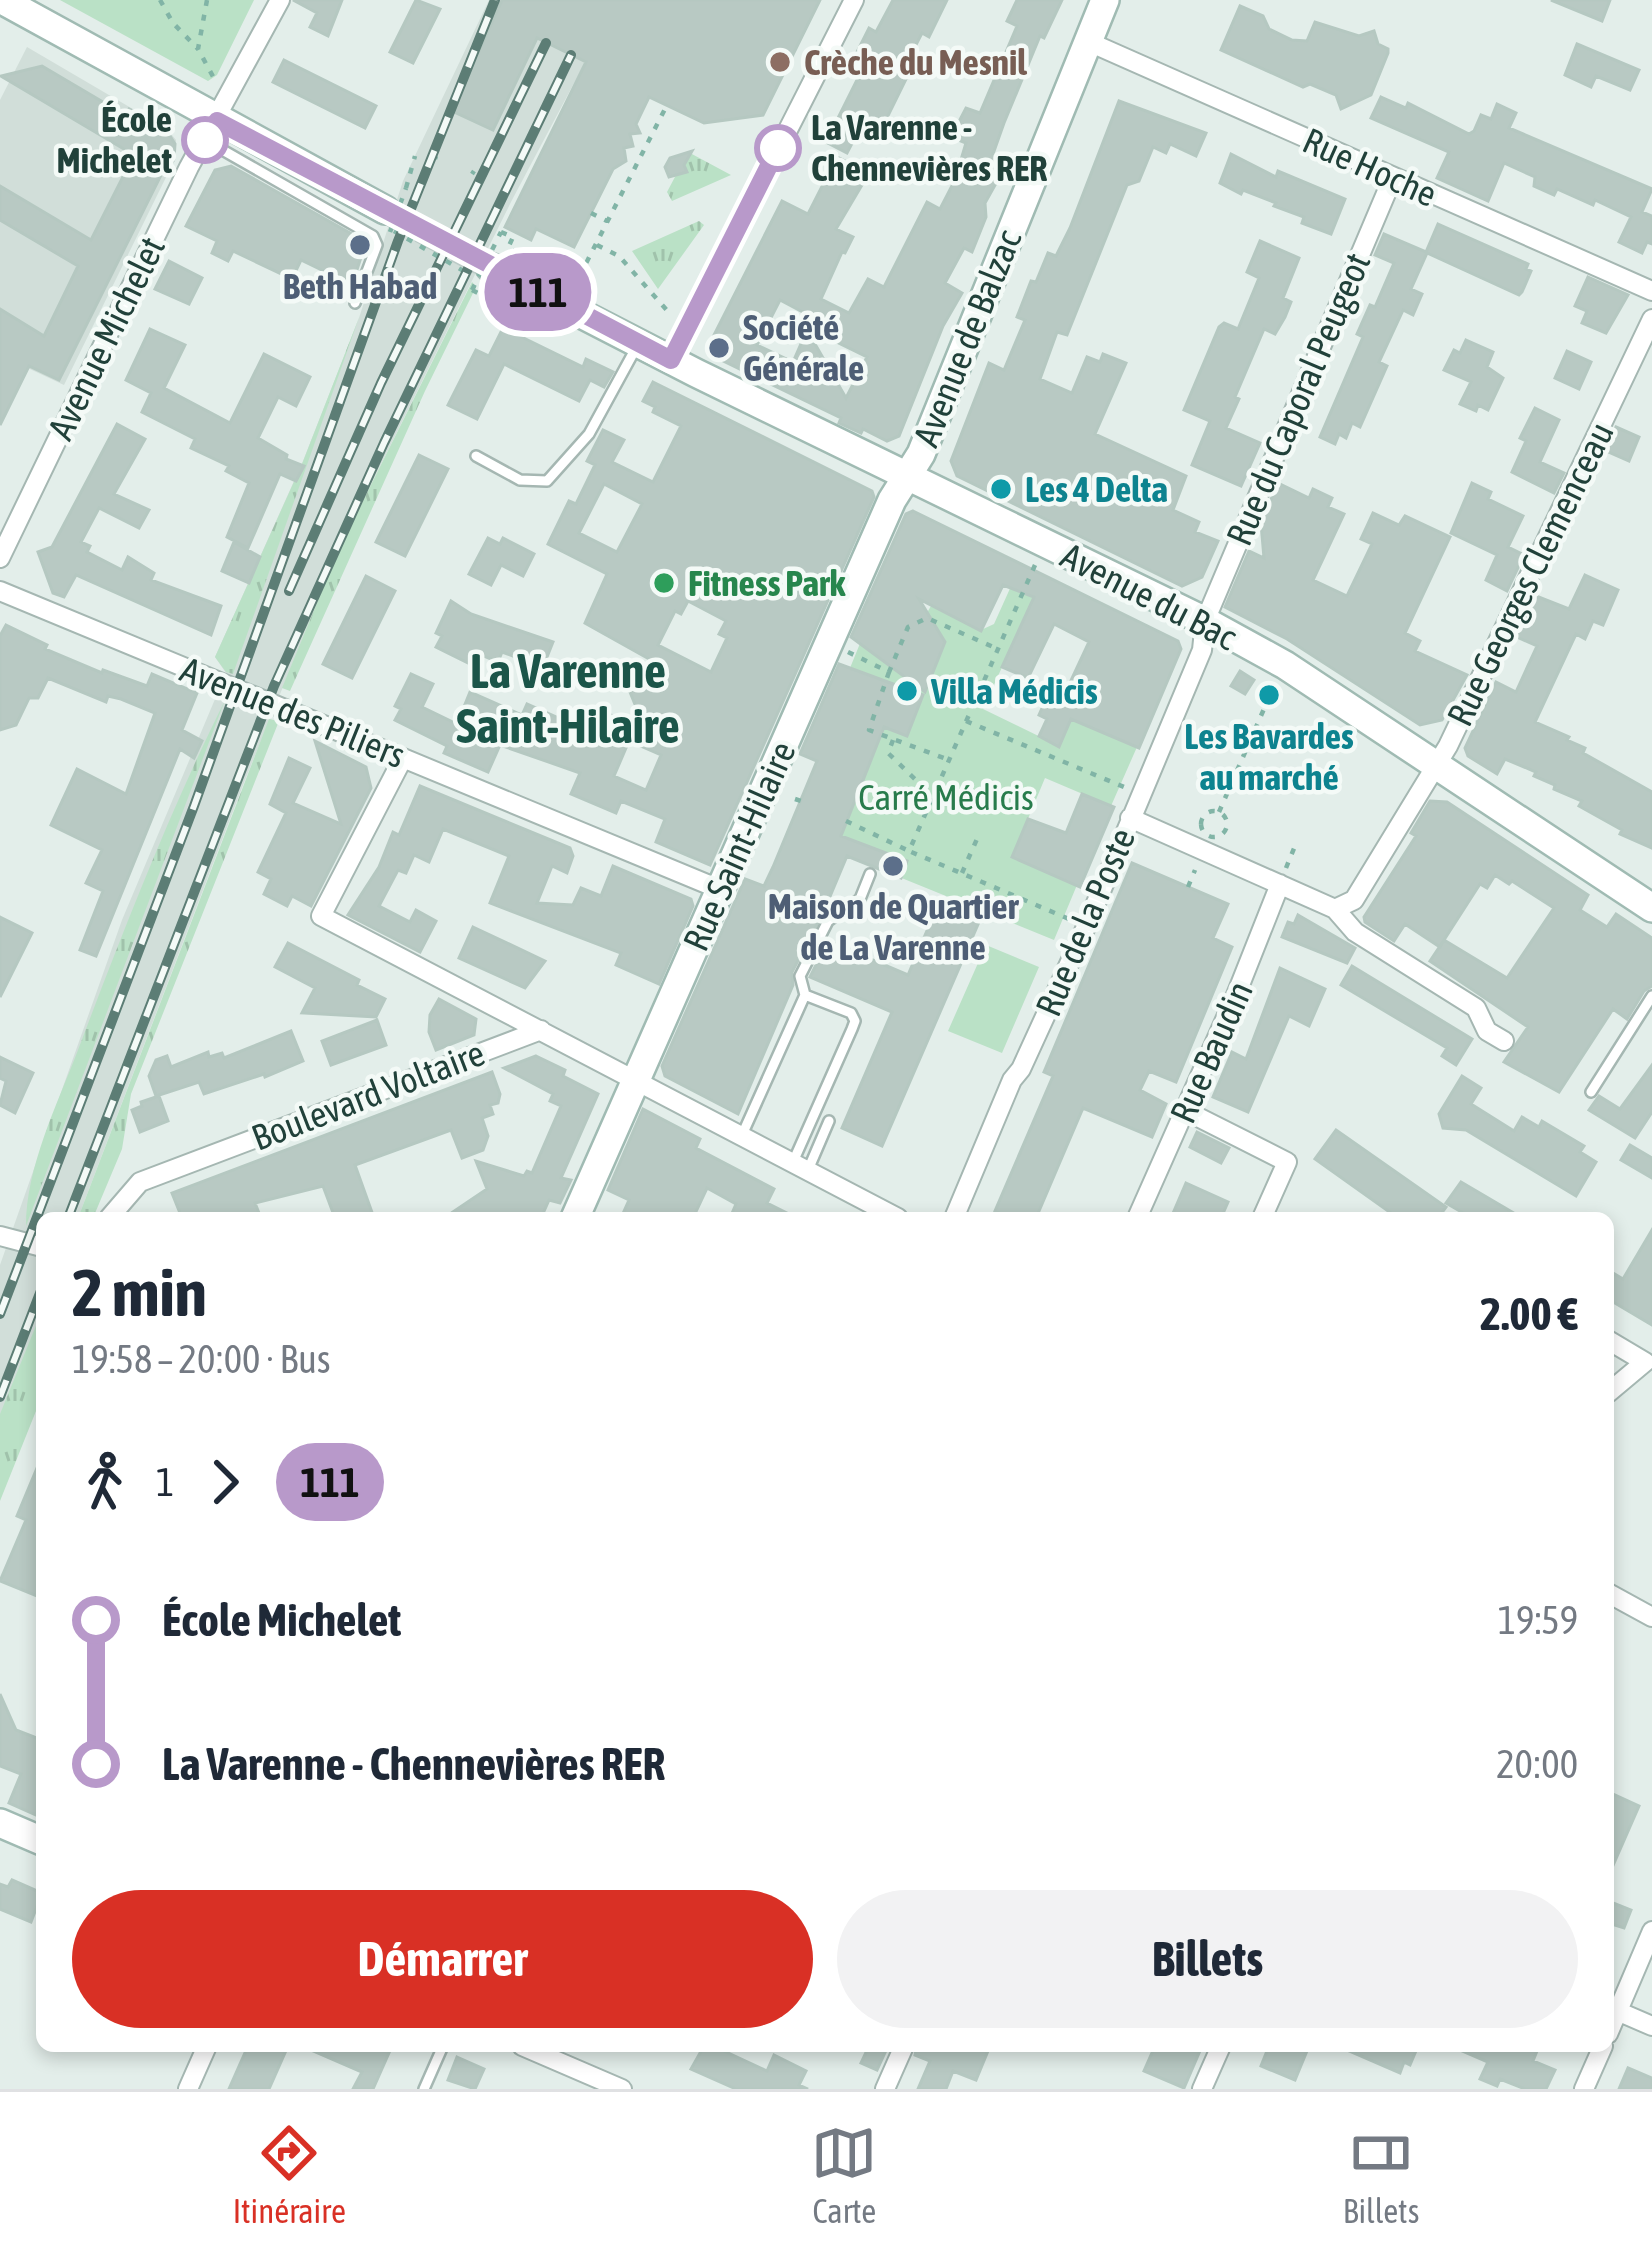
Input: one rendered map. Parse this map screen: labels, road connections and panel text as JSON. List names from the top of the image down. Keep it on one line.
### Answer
{"streets":{"main road":["Avenue de Balzac","Avenue du Bac","Rue Saint-Hilaire"],"street":["Rue Hoche","Avenue Michelet","Rue du Caporal Peugeot","Rue Georges Clemenceau","Avenue des Piliers","Rue de la Poste","Rue Baudin","Boulevard Voltaire"]},"crossings":[["Rue Hoche","Avenue de Balzac"],["Rue Hoche","Rue du Caporal Peugeot"],["Avenue de Balzac","Avenue du Bac"],["Avenue de Balzac","Rue Saint-Hilaire"],["Rue du Caporal Peugeot","Avenue du Bac"],["Rue du Caporal Peugeot","Rue de la Poste"],["Rue Georges Clemenceau","Avenue du Bac"],["Avenue du Bac","Rue Saint-Hilaire"],["Avenue du Bac","Rue de la Poste"],["Avenue des Piliers","Rue Saint-Hilaire"]],"districts":["La Varenne Saint-Hilaire"],"parks":["Carré Médicis"],"places":["Crèche du Mesnil","École Michelet","La Varenne - Chennevières RER","Beth Habad","Société Générale","Les 4 Delta","Fitness Park","Villa Médicis","Les Bavardes au marché","Maison de Quartier de La Varenne"],"lines":["bus line 111"],"page":{"on_map":"111","heading":["2 min","19:58 – 20:00 · Bus","2.00 €"],"legs":["1","111"],"list":[{"name":"École Michelet","value":"19:59"},{"name":"La Varenne - Chennevières RER","value":"20:00"}],"buttons":["Démarrer","Billets"],"tabs":["Itinéraire","Carte","Billets"]}}
